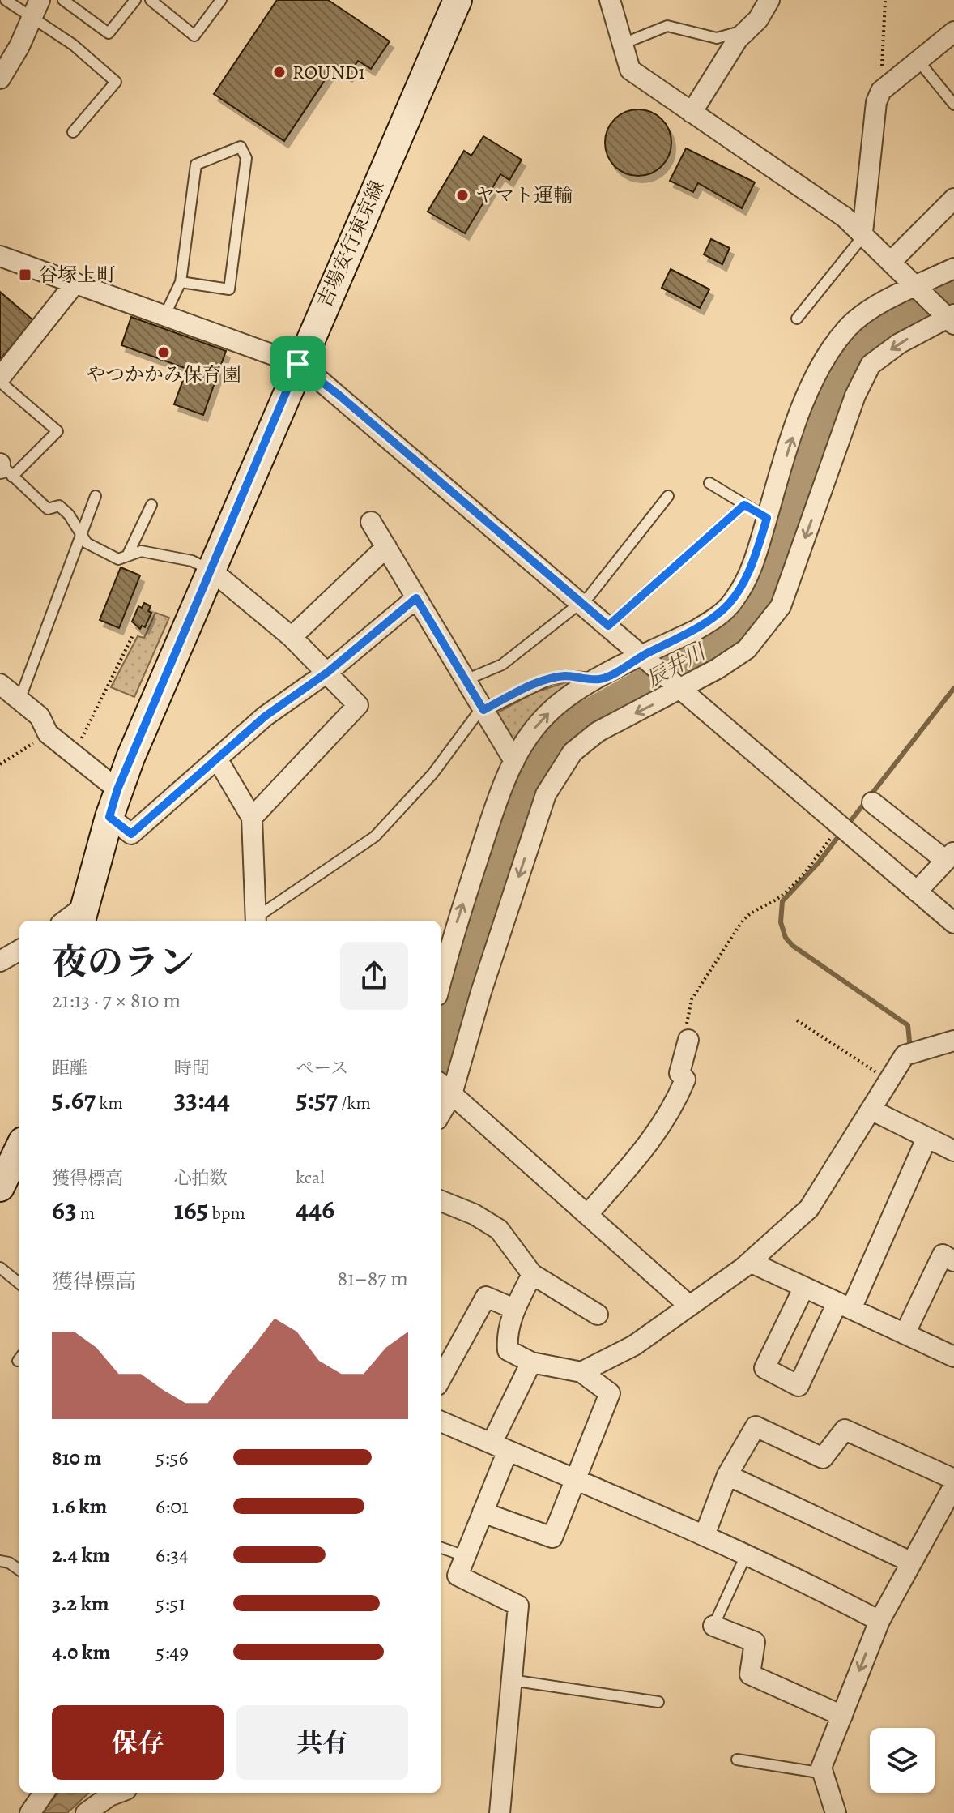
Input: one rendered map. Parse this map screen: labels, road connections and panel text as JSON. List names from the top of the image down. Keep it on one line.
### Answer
{"streets":{"main road":["吉場安行東京線"]},"water":["辰井川"],"places":{"other":["ROUND1","ヤマト運輸","やつかかみ保育園"],"transit":["谷塚上町"]},"page":{"heading":["夜のラン","21:13 · 7 × 810 m"],"stats":[["距離","5.67 km"],["時間","33:44"],["ペース","5:57 /km"],["獲得標高","63 m"],["心拍数","165 bpm"],["kcal","446"]],"chart":["獲得標高","81–87 m"],"list":[{"name":"810 m","note":"5:56"},{"name":"1.6 km","note":"6:01"},{"name":"2.4 km","note":"6:34"},{"name":"3.2 km","note":"5:51"},{"name":"4.0 km","note":"5:49"}],"buttons":["保存","共有"]}}
